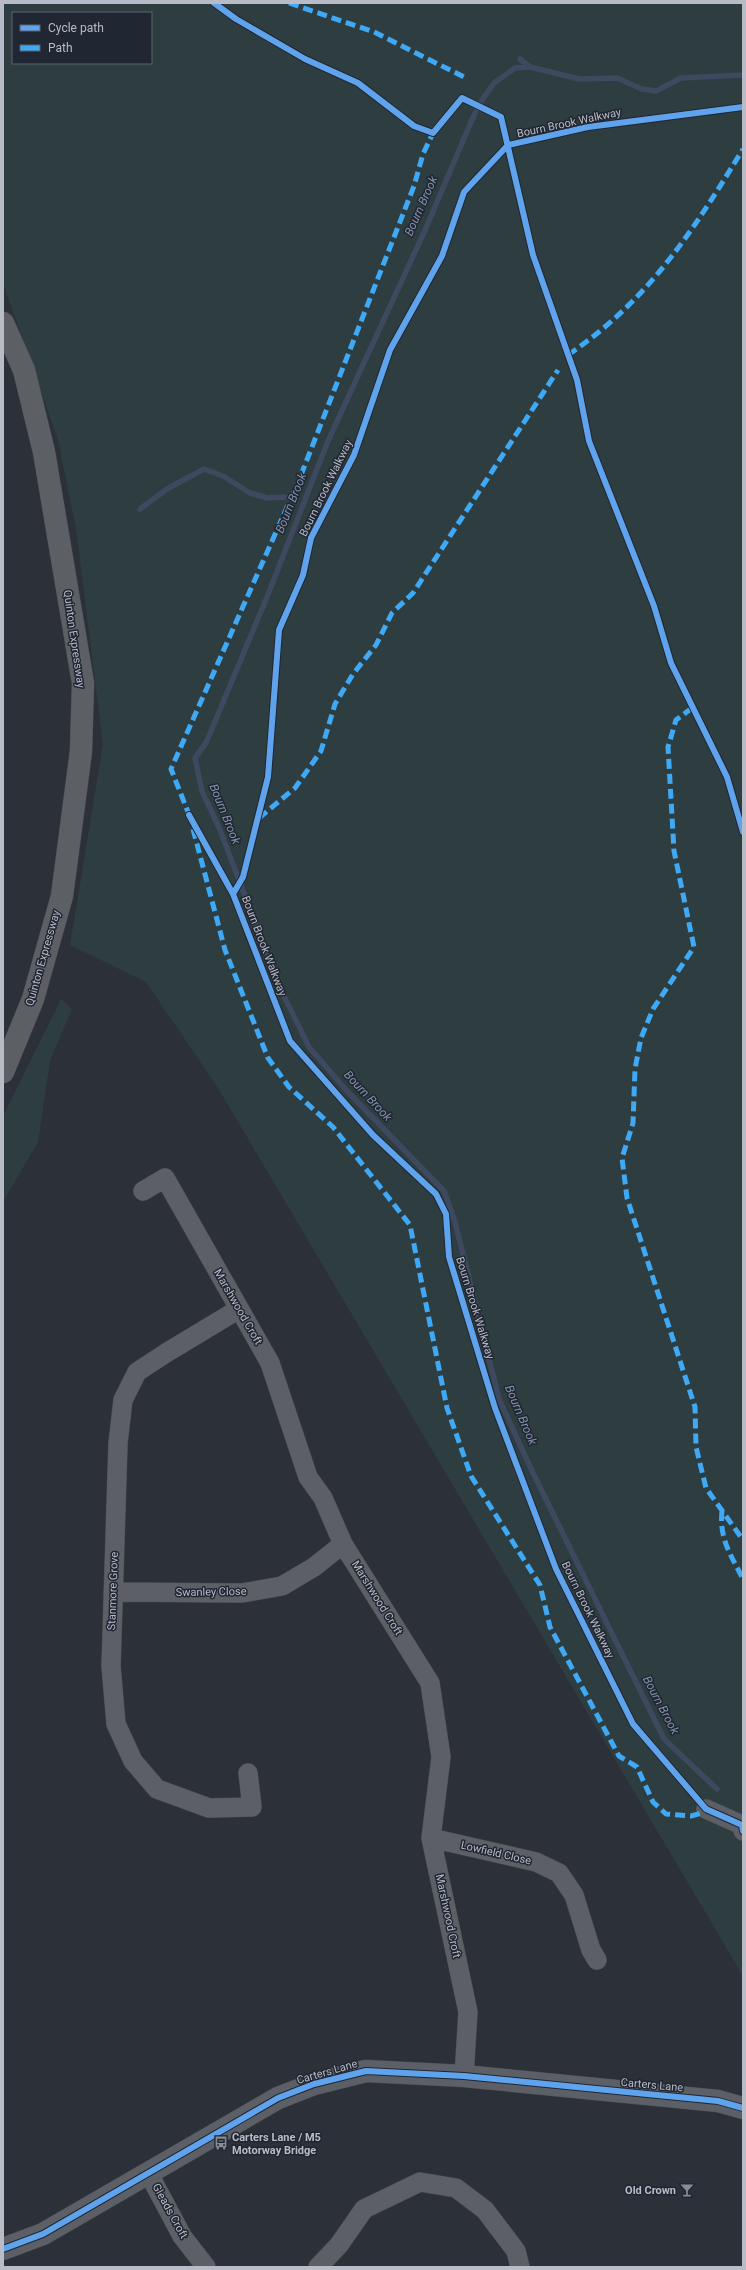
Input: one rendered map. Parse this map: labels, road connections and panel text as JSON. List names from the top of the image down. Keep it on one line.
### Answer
{"streets":{"highway":["Quinton Expressway"],"street":["Marshwood Croft","Stanmore Grove","Swanley Close","Lowfield Close","Carters Lane","Gleads Croft"],"cycle path":["Bourn Brook Walkway"]},"crossings":[["Marshwood Croft","Stanmore Grove"],["Marshwood Croft","Swanley Close"],["Marshwood Croft","Lowfield Close"],["Marshwood Croft","Carters Lane"],["Stanmore Grove","Swanley Close"],["Carters Lane","Gleads Croft"]],"water":["Bourn Brook"],"places":{"bus stop":["Carters Lane / M5 Motorway Bridge"],"bar":["Old Crown"]},"legend":["Cycle path","Path"]}
